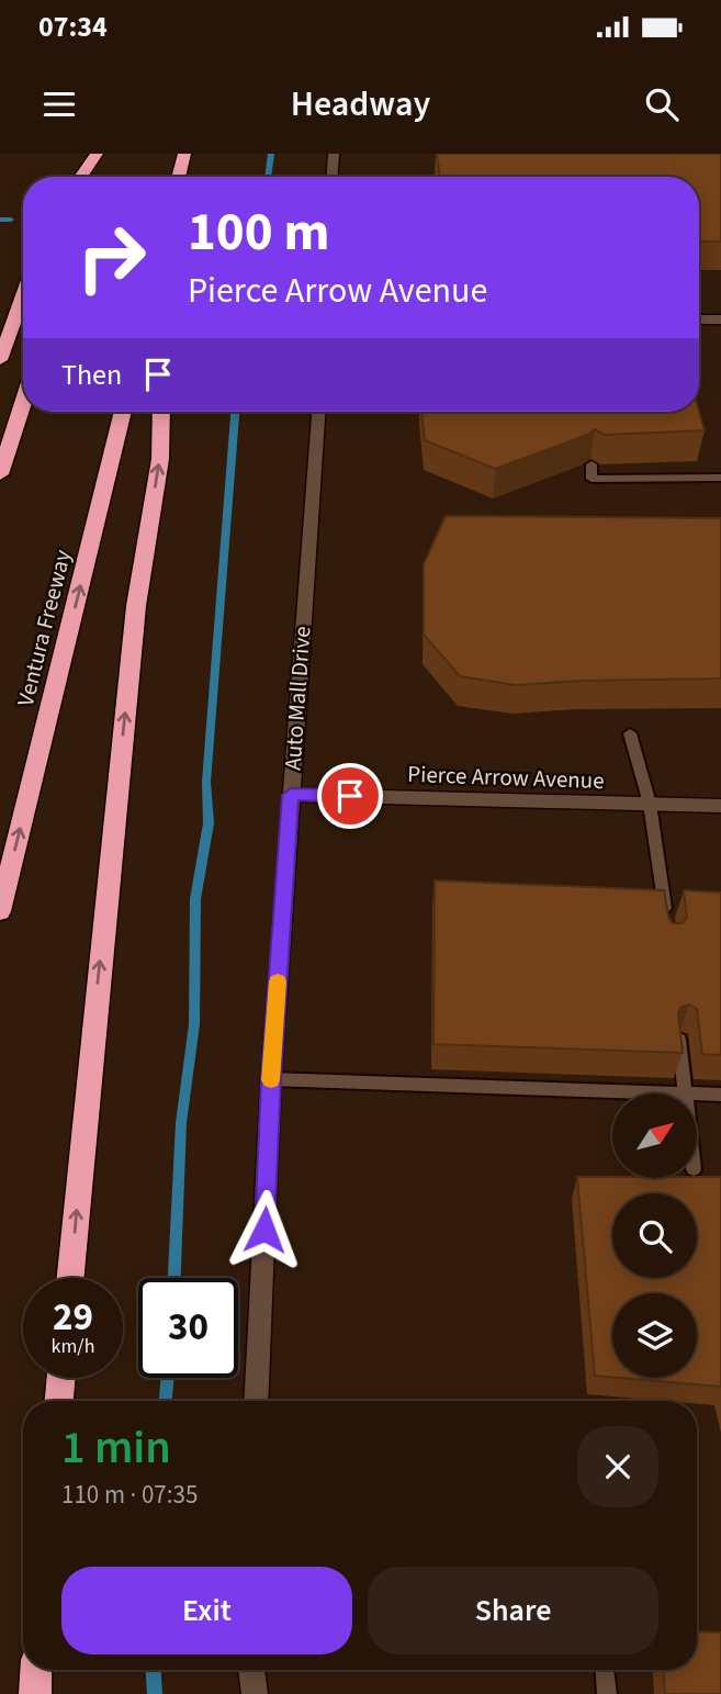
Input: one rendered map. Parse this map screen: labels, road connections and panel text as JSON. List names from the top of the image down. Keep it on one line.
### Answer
{"streets":{"highway":["Ventura Freeway"],"street":["Auto Mall Drive","Pierce Arrow Avenue"]},"crossings":[["Auto Mall Drive","Pierce Arrow Avenue"]],"north":"top right","page":{"status":"07:34","header":"Headway","turn":["100 m","Pierce Arrow Avenue"],"then":"Then","speed":"29 km/h","limit":"30","heading":["1 min","110 m · 07:35"],"buttons":["Exit","Share"]}}
